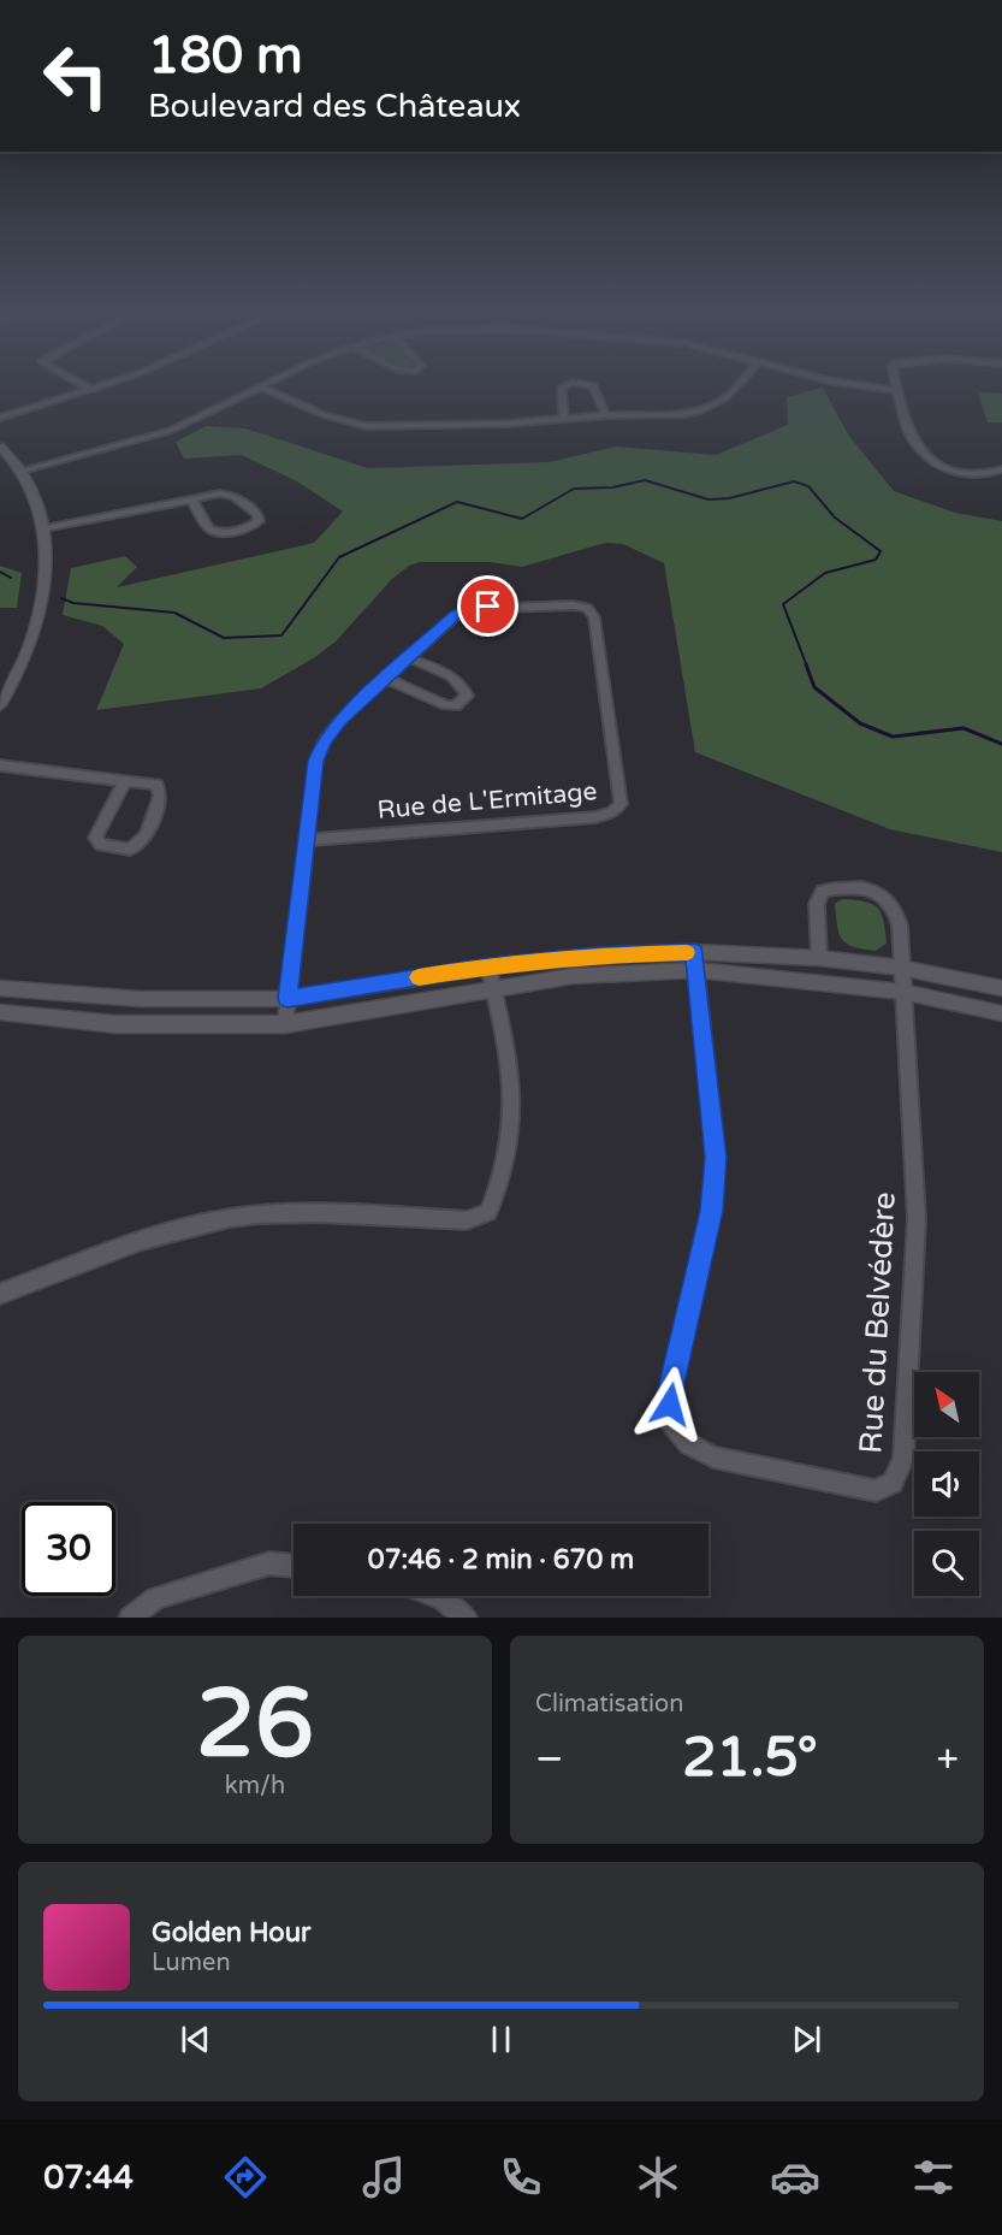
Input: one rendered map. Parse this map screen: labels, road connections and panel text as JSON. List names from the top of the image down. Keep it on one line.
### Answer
{"streets":{"street":["Rue de L'Ermitage","Rue du Belvédère"]},"north":"top left","page":{"turn":["180 m","Boulevard des Châteaux"],"limit":"30","trip":"07:46 · 2 min · 670 m","tile":[["26","km/h"],"Climatisation"],"heat":["−","21.5°","+"],"song":["Golden Hour","Lumen"],"tabs":"07:44"}}
